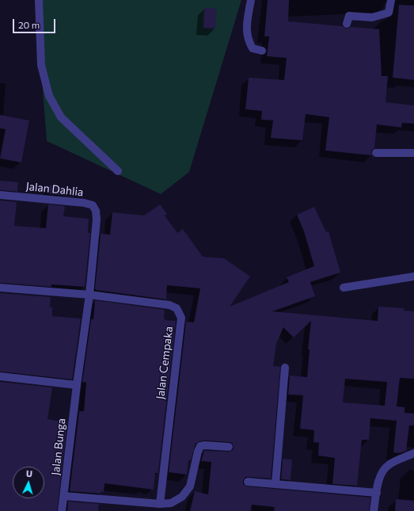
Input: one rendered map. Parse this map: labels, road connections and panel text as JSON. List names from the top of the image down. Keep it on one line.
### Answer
{"streets":{"street":["Jalan Dahlia","Jalan Cempaka","Jalan Bunga"]},"crossings":[["Jalan Dahlia","Jalan Cempaka"],["Jalan Dahlia","Jalan Bunga"],["Jalan Cempaka","Jalan Bunga"]],"scale_bar":"20 m","north":"top"}
